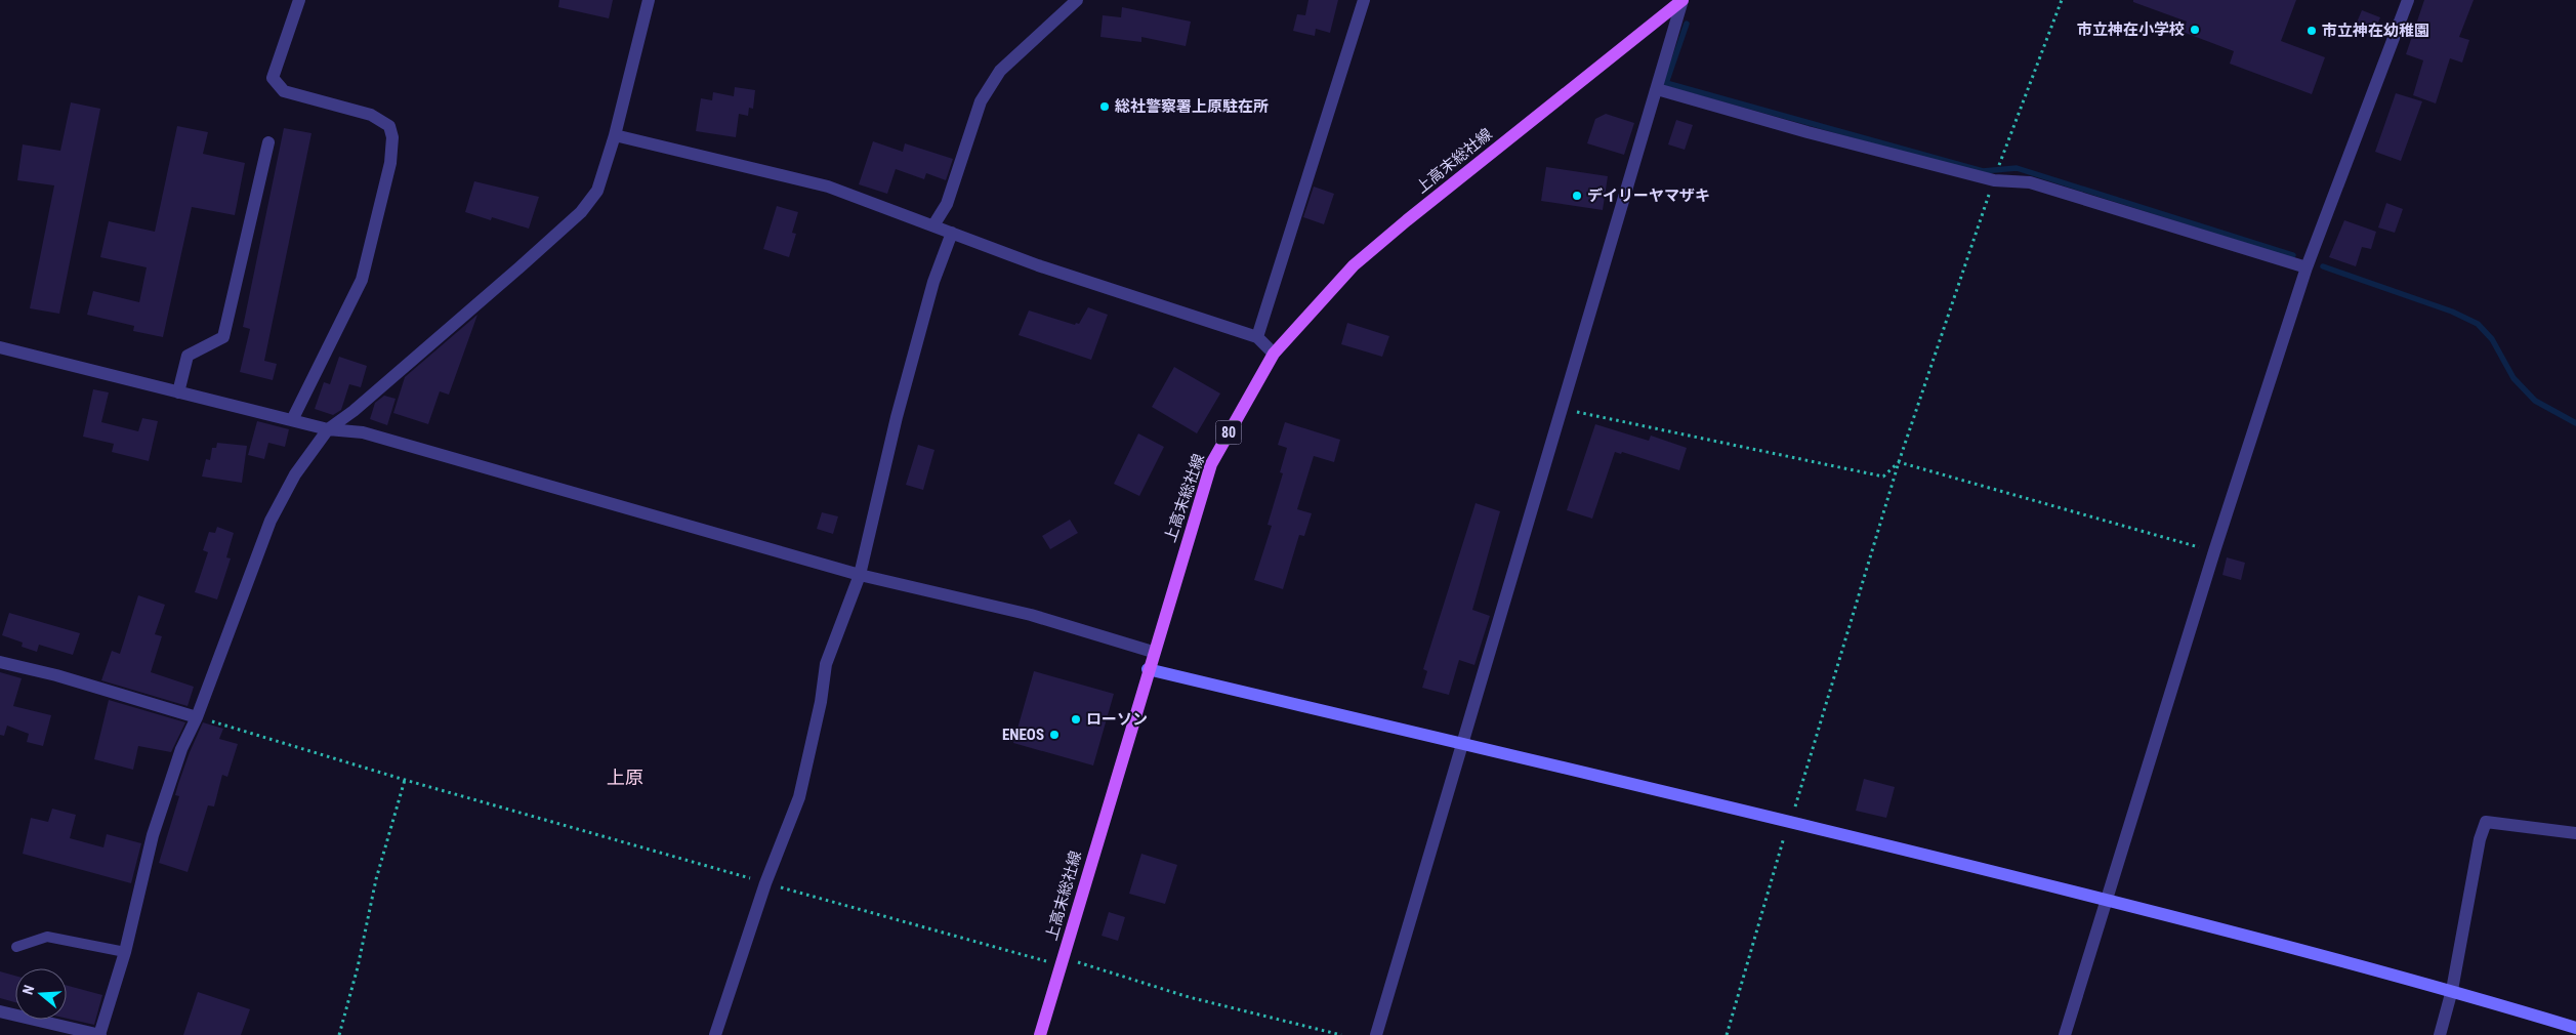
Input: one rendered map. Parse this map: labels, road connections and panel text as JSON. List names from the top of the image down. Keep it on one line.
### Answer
{"streets":{"main road":["上高末総社線","80"]},"districts":["上原"],"places":["市立神在小学校","市立神在幼稚園","総社警察署上原駐在所","デイリーヤマザキ","ローソン","ENEOS"],"north":"left"}
